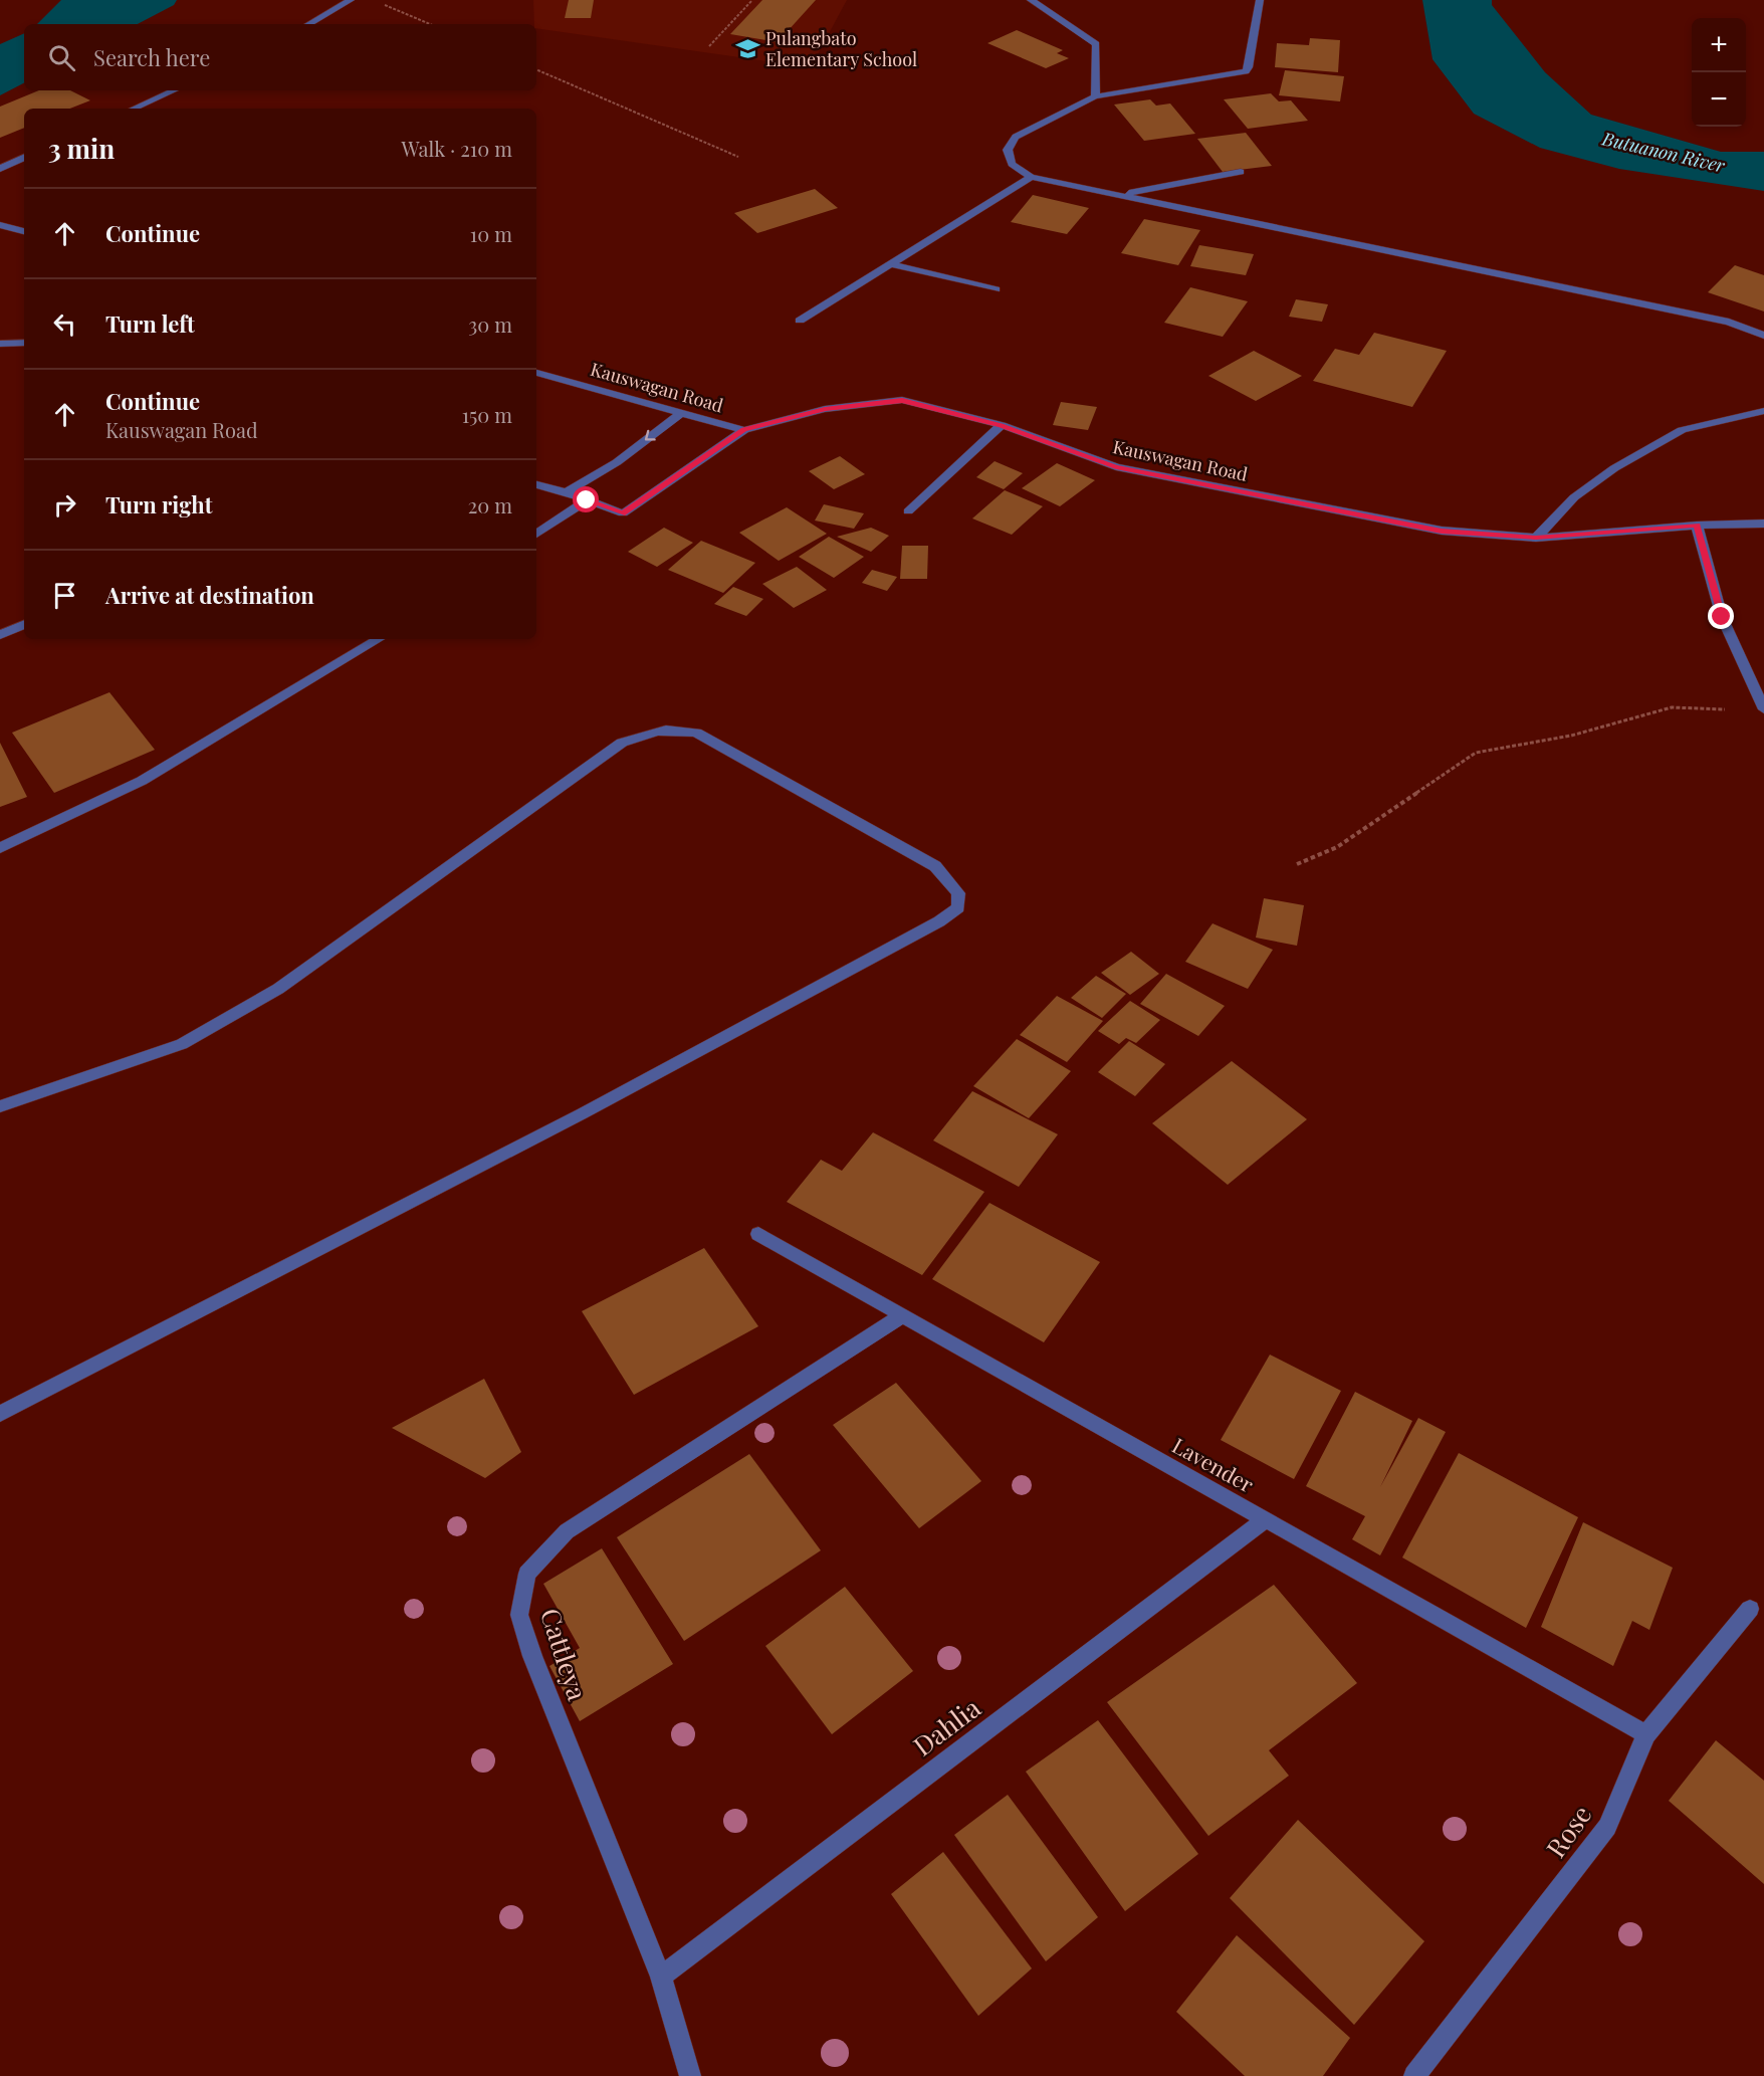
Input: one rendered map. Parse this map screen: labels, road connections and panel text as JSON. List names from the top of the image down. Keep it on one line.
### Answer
{"streets":{"street":["Kauswagan Road","Lavender","Cattleya","Dahlia","Rose"]},"crossings":[["Lavender","Cattleya"],["Lavender","Dahlia"],["Lavender","Rose"],["Cattleya","Dahlia"]],"water":["Butuanon River"],"places":{"school or university":["Pulangbato Elementary School"]},"page":{"map_buttons":["+","−"],"search":"Search here","heading":["3 min","Walk · 210 m"],"list":[["Continue","10 m"],["Turn left","30 m"],["Continue","Kauswagan Road","150 m"],["Turn right","20 m"],"Arrive at destination"]}}
